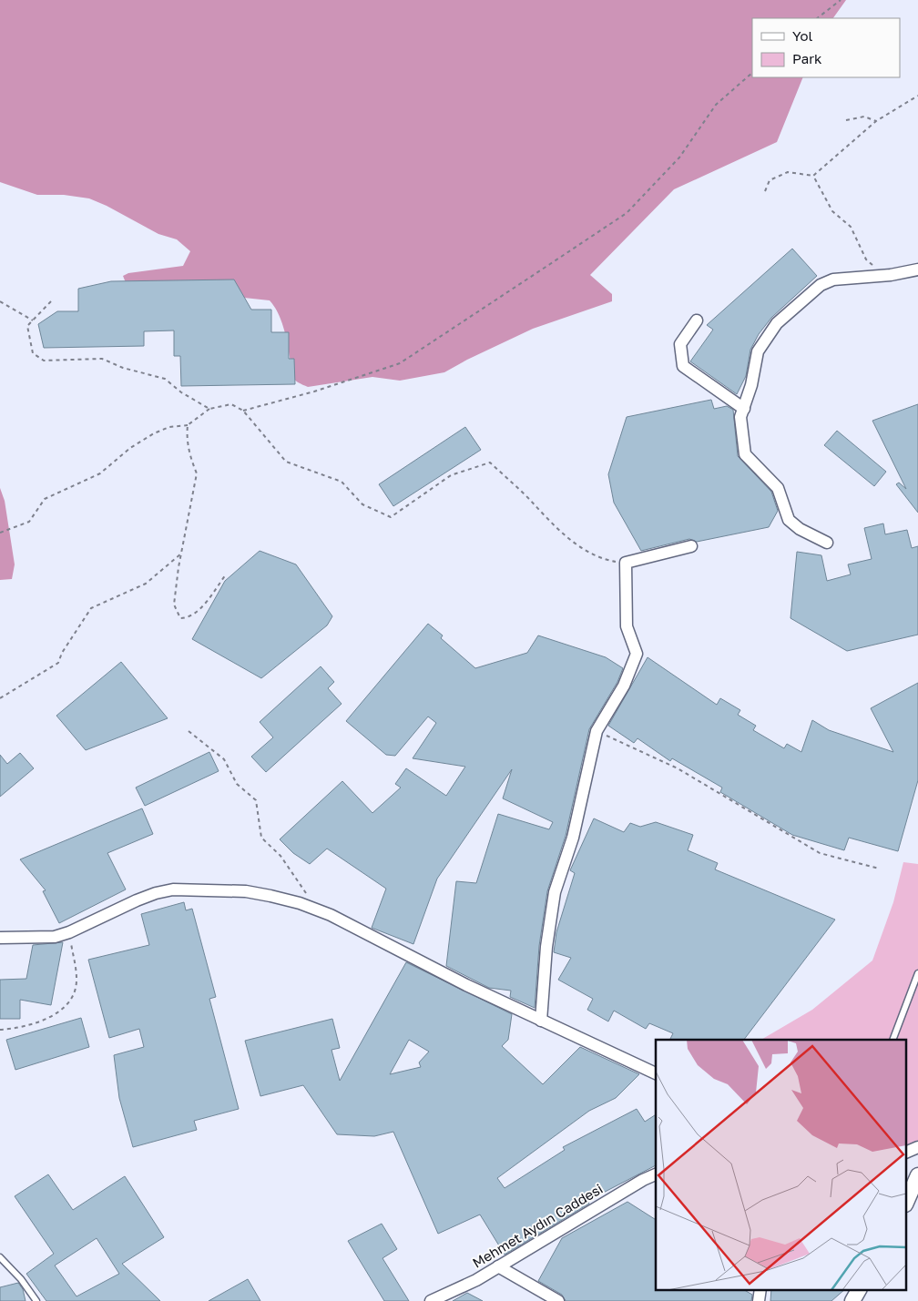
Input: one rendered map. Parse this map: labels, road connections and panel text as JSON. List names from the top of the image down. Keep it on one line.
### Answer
{"streets":{"street":["Mehmet Aydın Caddesi"]},"legend":["Yol","Park"]}
